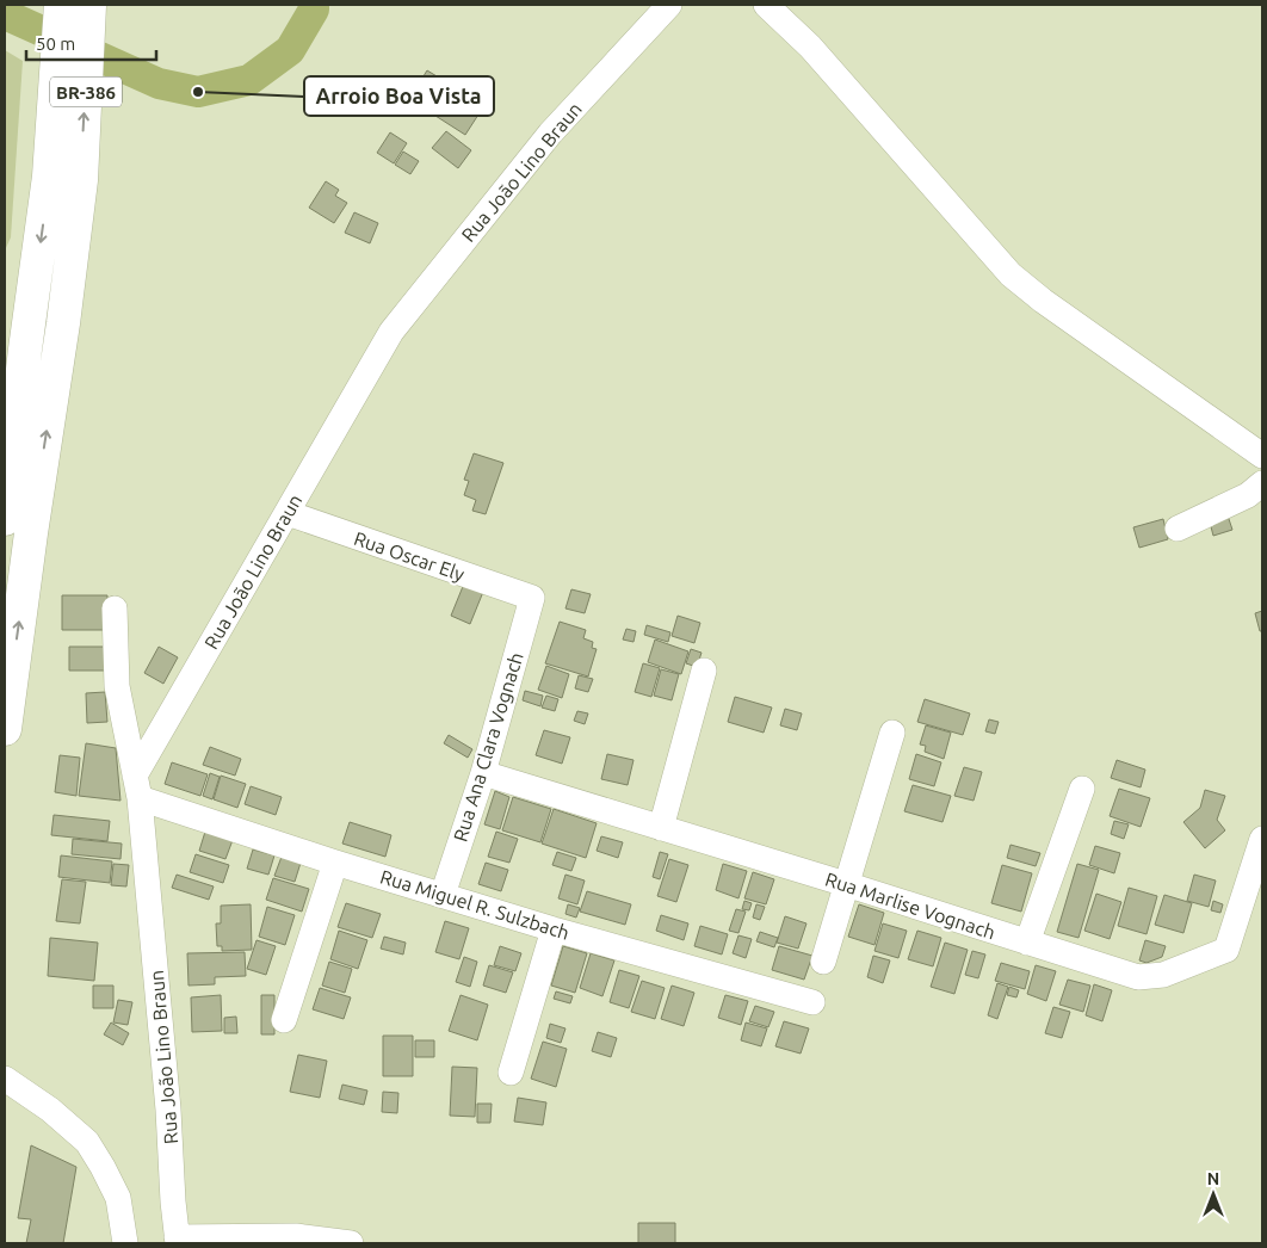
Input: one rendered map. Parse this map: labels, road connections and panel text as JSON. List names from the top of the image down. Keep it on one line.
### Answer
{"streets":{"highway":["BR-386"],"street":["Rua João Lino Braun","Rua Oscar Ely","Rua Ana Clara Vognach","Rua Miguel R. Sulzbach","Rua Marlise Vognach"]},"crossings":[["Rua João Lino Braun","Rua Oscar Ely"],["Rua João Lino Braun","Rua Miguel R. Sulzbach"],["Rua Oscar Ely","Rua Ana Clara Vognach"],["Rua Ana Clara Vognach","Rua Miguel R. Sulzbach"],["Rua Ana Clara Vognach","Rua Marlise Vognach"]],"places":["Arroio Boa Vista"],"scale_bar":"50 m","north":"top"}
